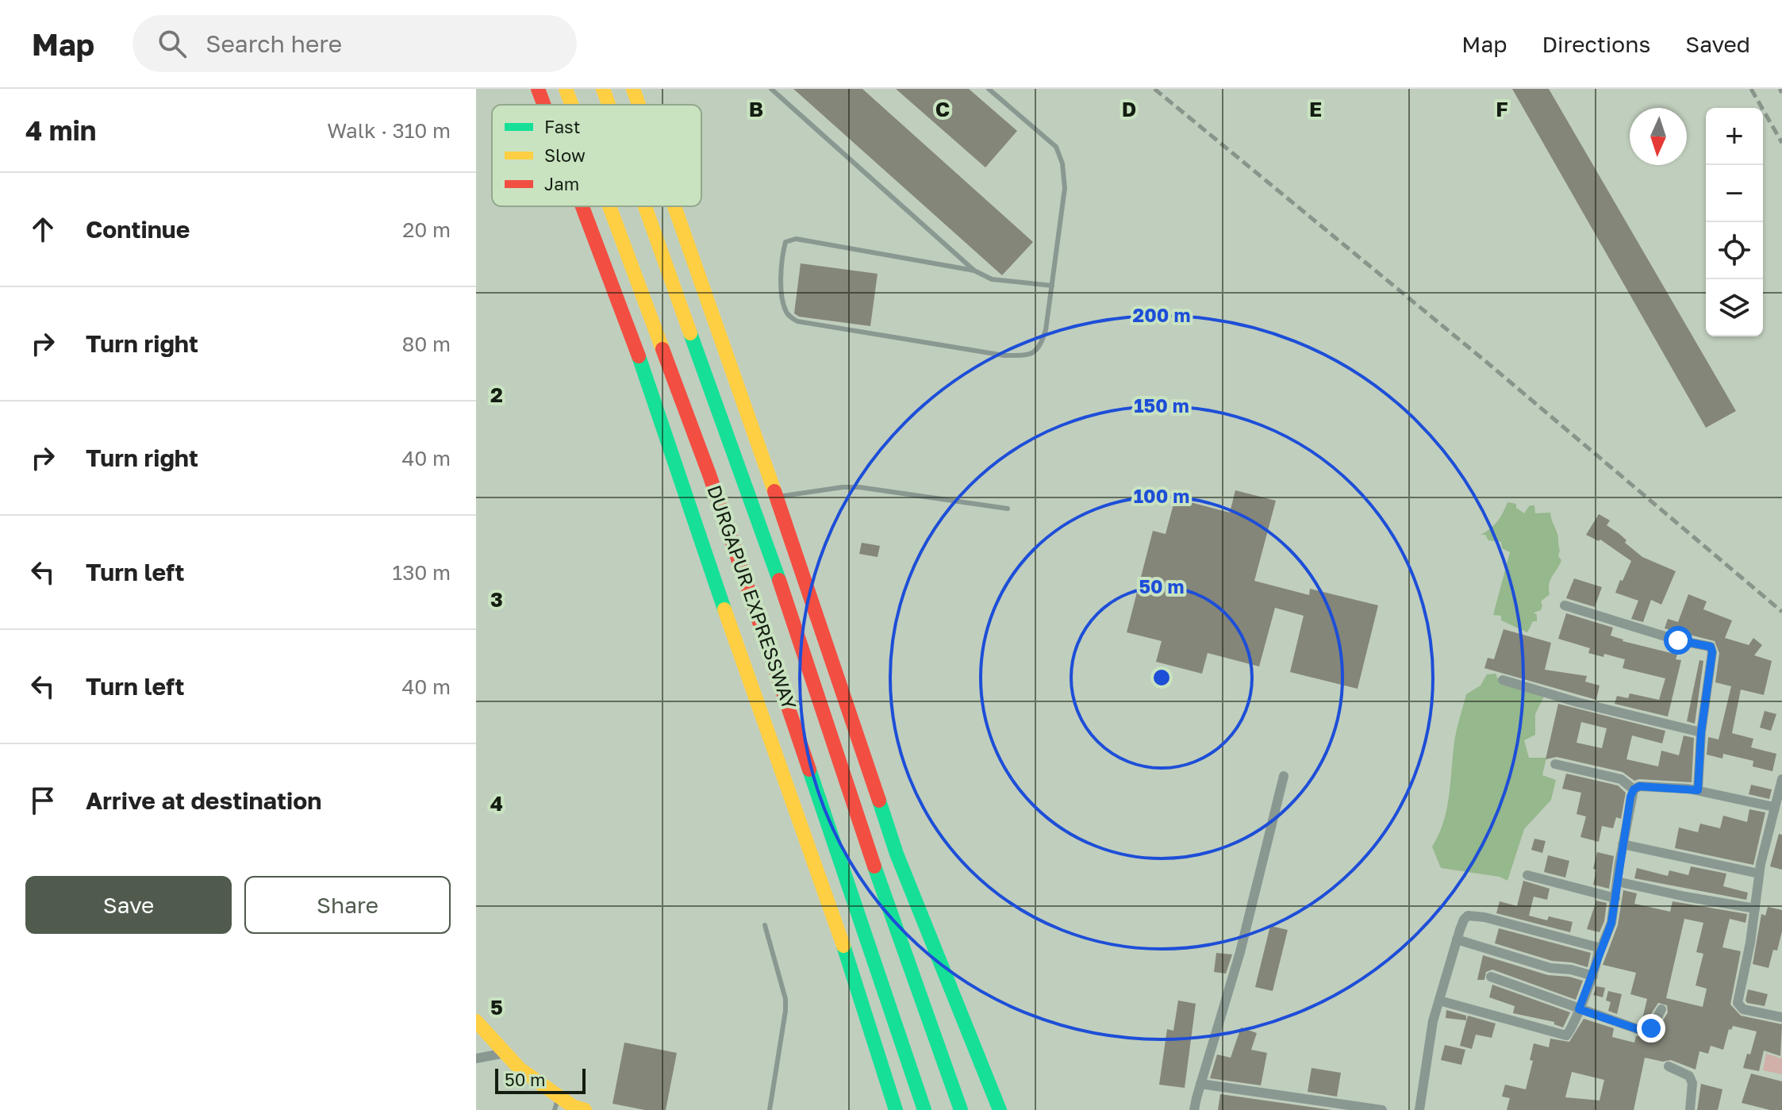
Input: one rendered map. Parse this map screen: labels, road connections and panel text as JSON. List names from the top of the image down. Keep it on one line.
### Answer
{"streets":{"main road":["DURGAPUR EXPRESSWAY"]},"legend":["Fast","Slow","Jam"],"scale_bar":"50 m","north":"bottom","page":{"header":"Map","search":"Search here","nav":["Map","Directions","Saved"],"heading":["4 min","Walk · 310 m"],"map_buttons":["+","−"],"list":[["Continue","20 m"],["Turn right","80 m"],["Turn right","40 m"],["Turn left","130 m"],["Turn left","40 m"],"Arrive at destination"],"buttons":["Save","Share"],"scale":"50 m"},"grid":{"columns":["B","C","D","E","F"],"rows":["2","3","4","5"]},"rings":["200 m","150 m","100 m","50 m"]}
